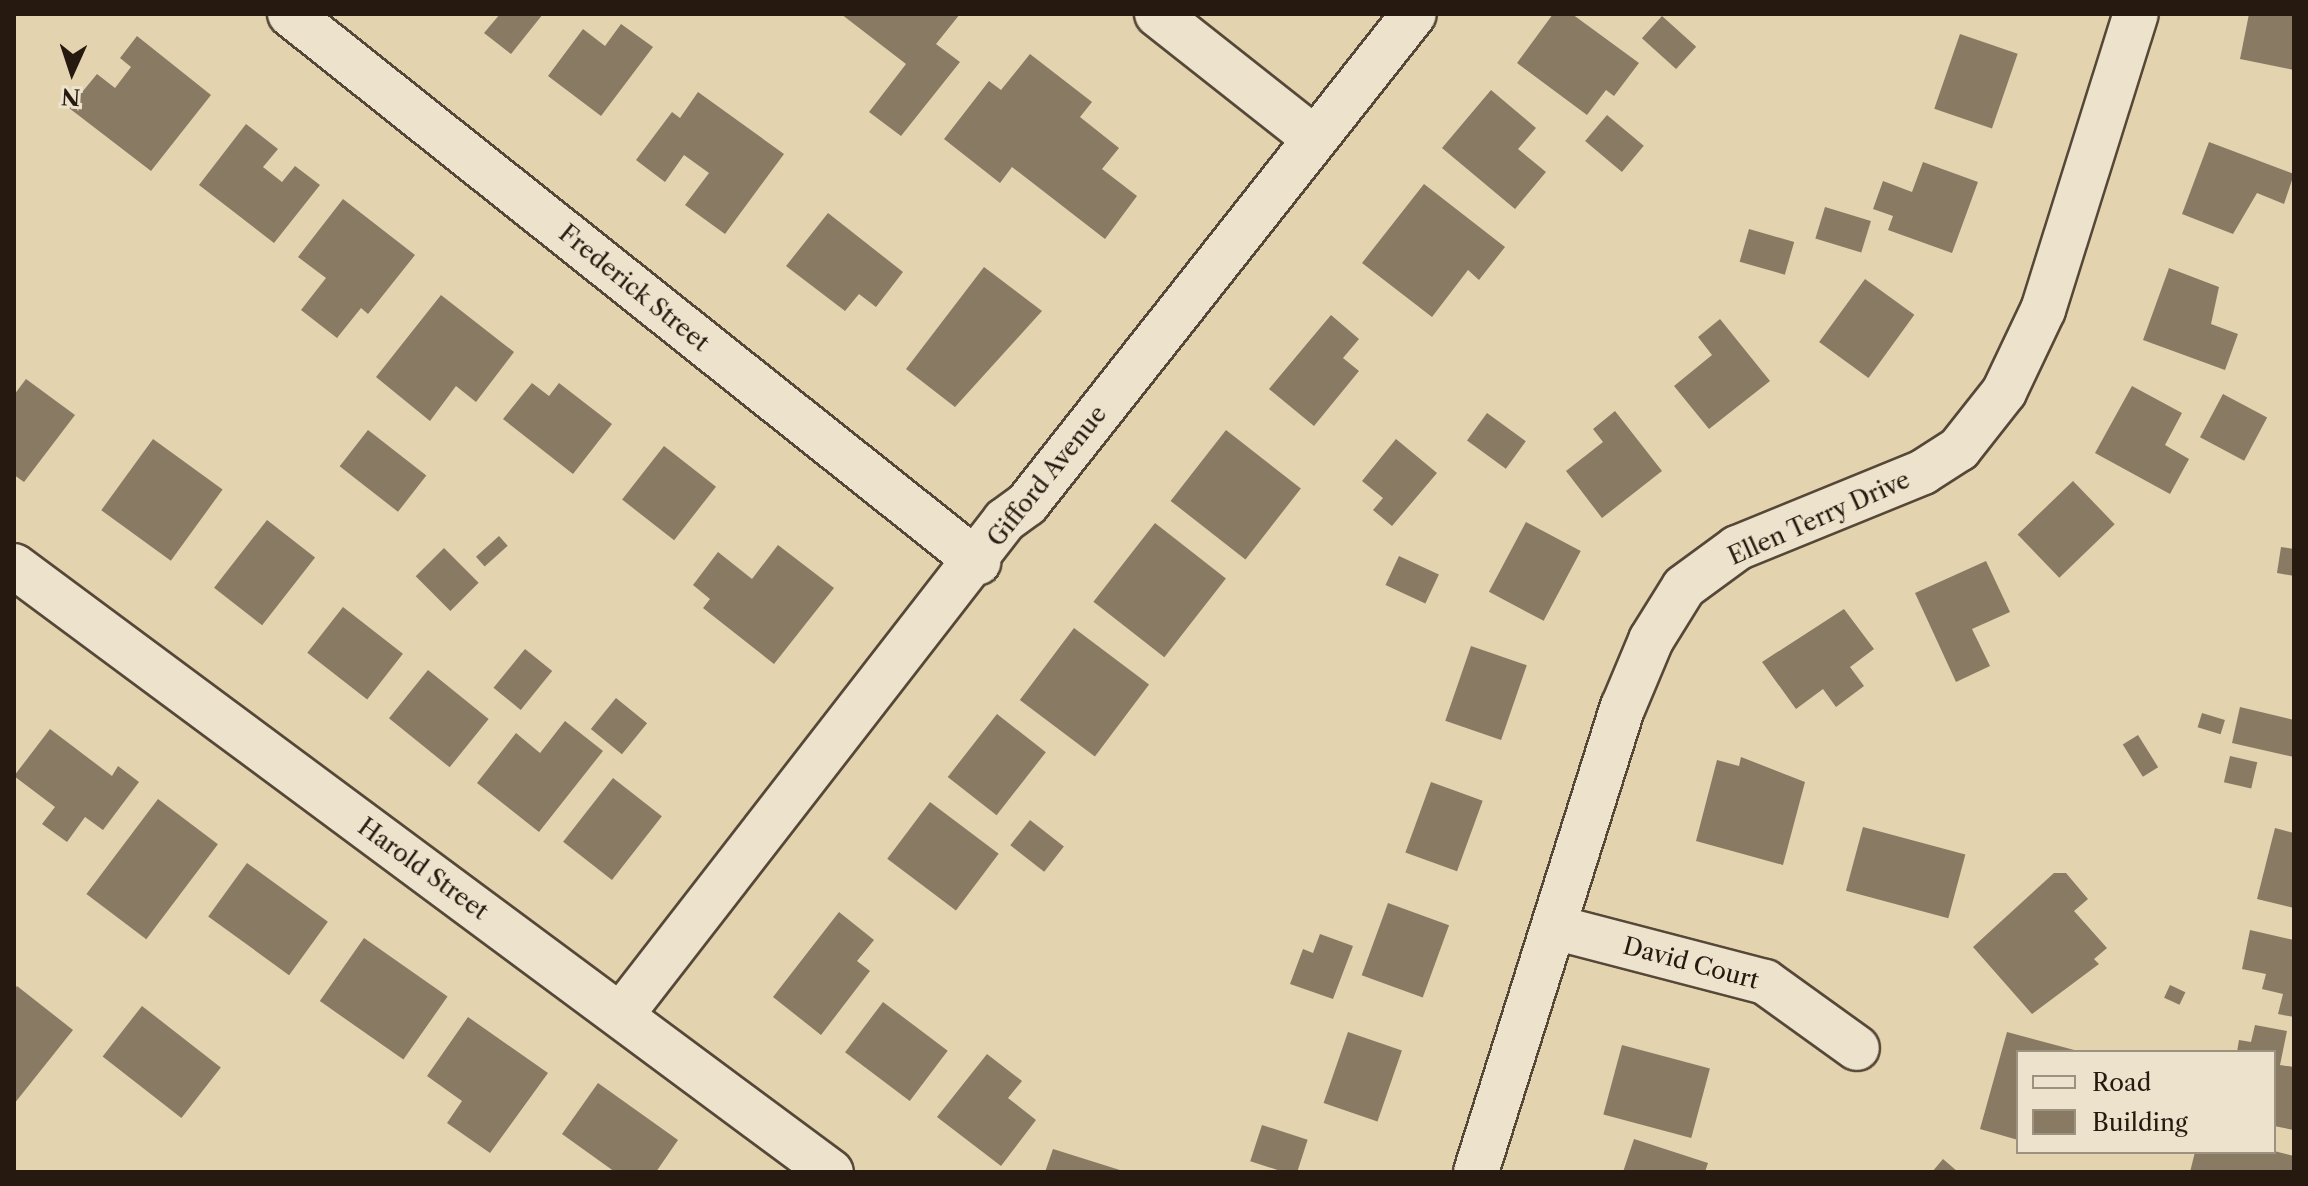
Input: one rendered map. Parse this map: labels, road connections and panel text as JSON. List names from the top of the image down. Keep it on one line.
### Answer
{"streets":{"street":["Frederick Street","Gifford Avenue","Ellen Terry Drive","Harold Street","David Court"]},"crossings":[["Frederick Street","Gifford Avenue"],["Gifford Avenue","Harold Street"],["Ellen Terry Drive","David Court"]],"legend":["Road","Building"],"north":"bottom"}
